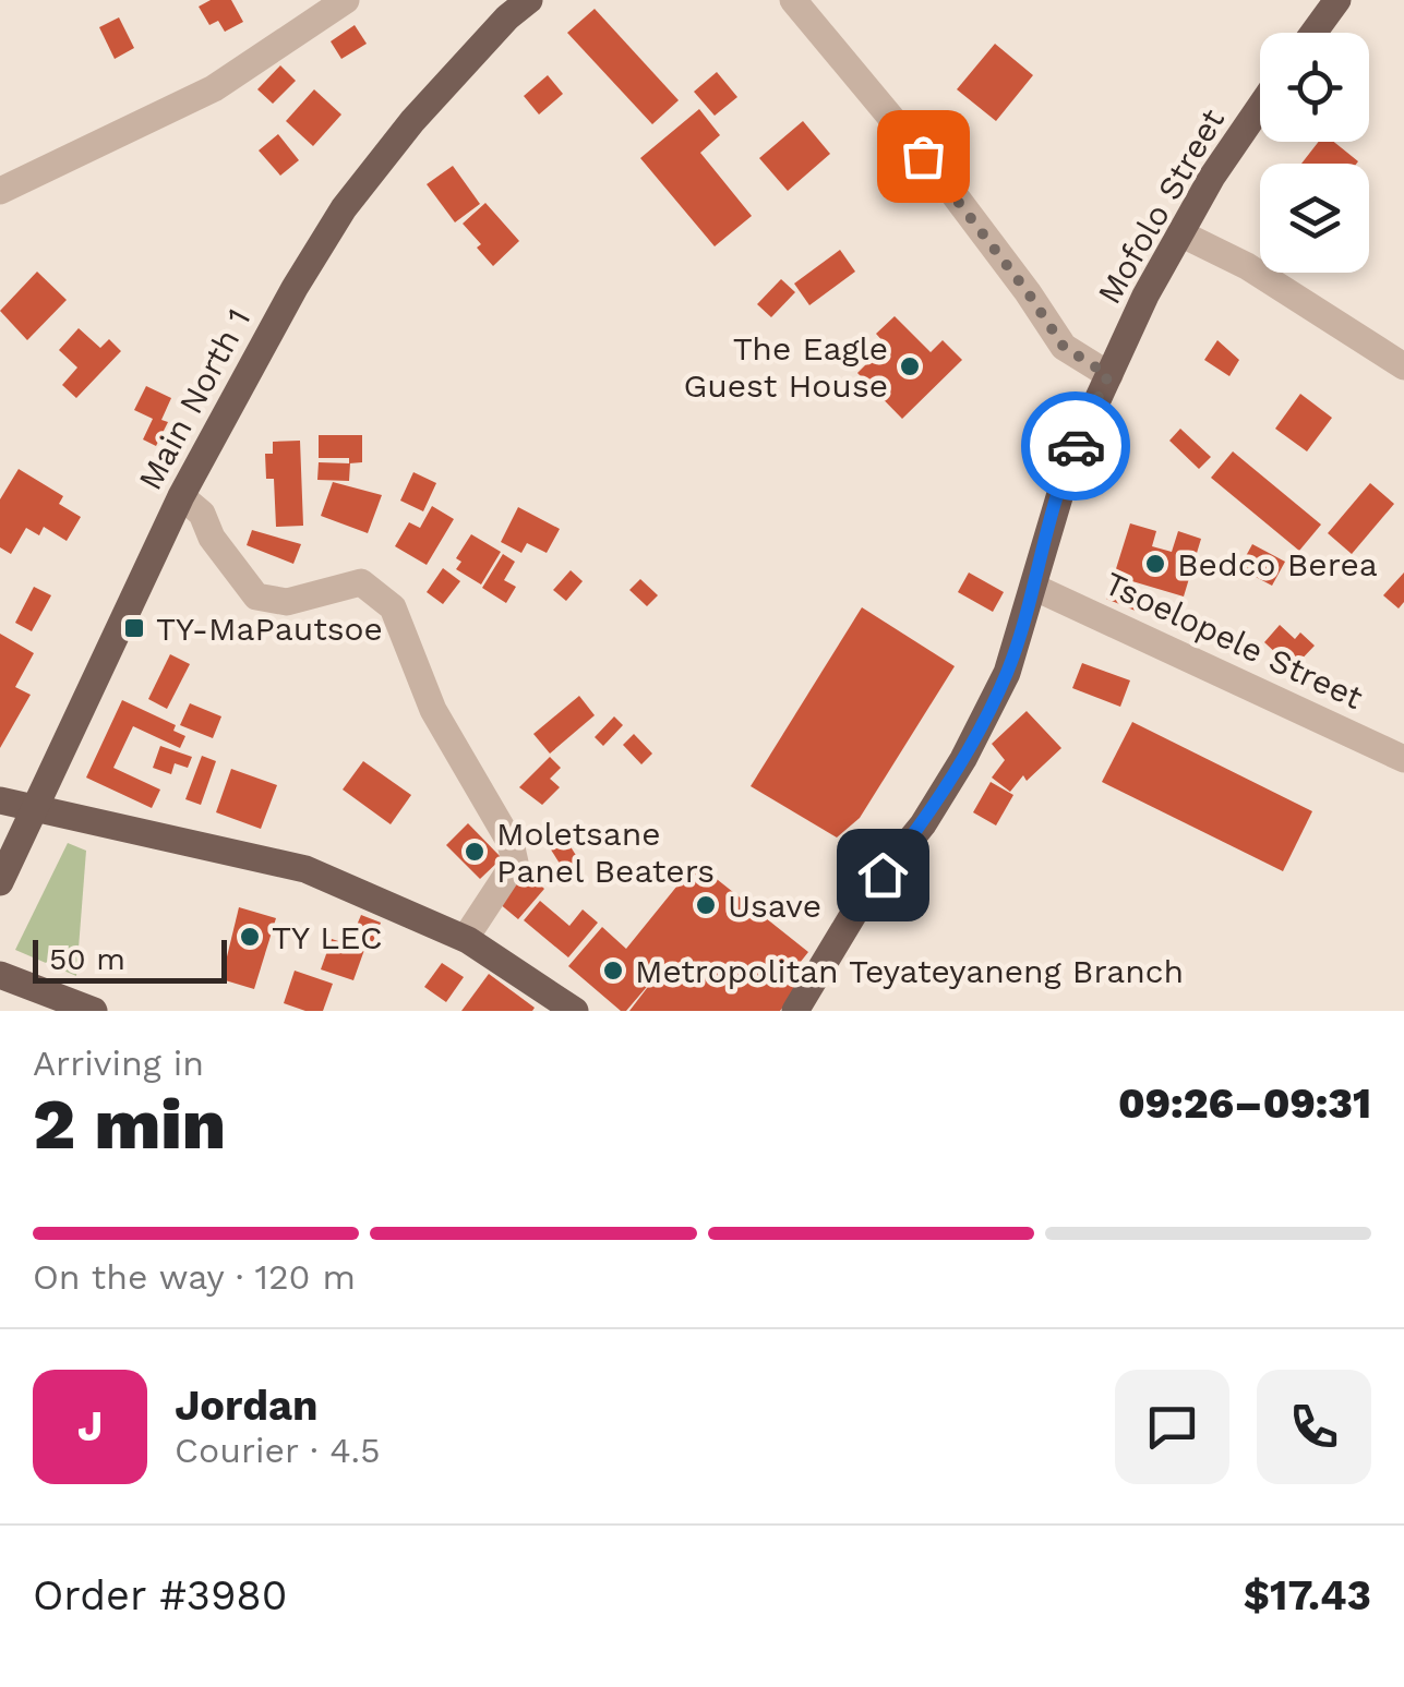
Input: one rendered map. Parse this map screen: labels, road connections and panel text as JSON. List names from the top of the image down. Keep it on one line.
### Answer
{"streets":{"main road":["Mofolo Street","Main North 1"],"street":["Tsoelopele Street"]},"crossings":[["Mofolo Street","Tsoelopele Street"]],"places":{"other":["The Eagle Guest House","Bedco Berea","Moletsane Panel Beaters","Usave","TY LEC","Metropolitan Teyateyaneng Branch"],"transit":["TY-MaPautsoe"]},"scale_bar":"50 m","page":{"scale":"50 m","heading":["2 min","Arriving in","09:26–09:31"],"panel":["Jordan","Courier · 4.5","Order #3980","$17.43"],"bar":"On the way · 120 m","round":"J"}}
